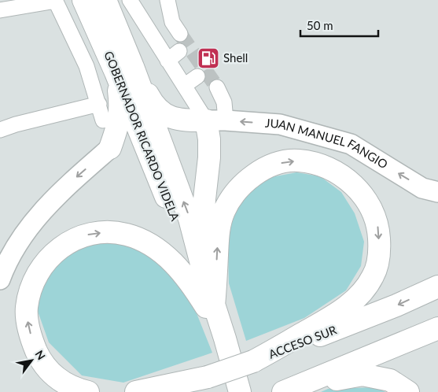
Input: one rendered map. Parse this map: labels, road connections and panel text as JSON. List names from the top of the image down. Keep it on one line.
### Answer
{"streets":{"highway":["GOBERNADOR RICARDO VIDELA","ACCESO SUR"],"main road":["JUAN MANUEL FANGIO"]},"one_way":["JUAN MANUEL FANGIO"],"places":{"fuel station":["Shell"]},"scale_bar":"50 m","north":"top right"}
